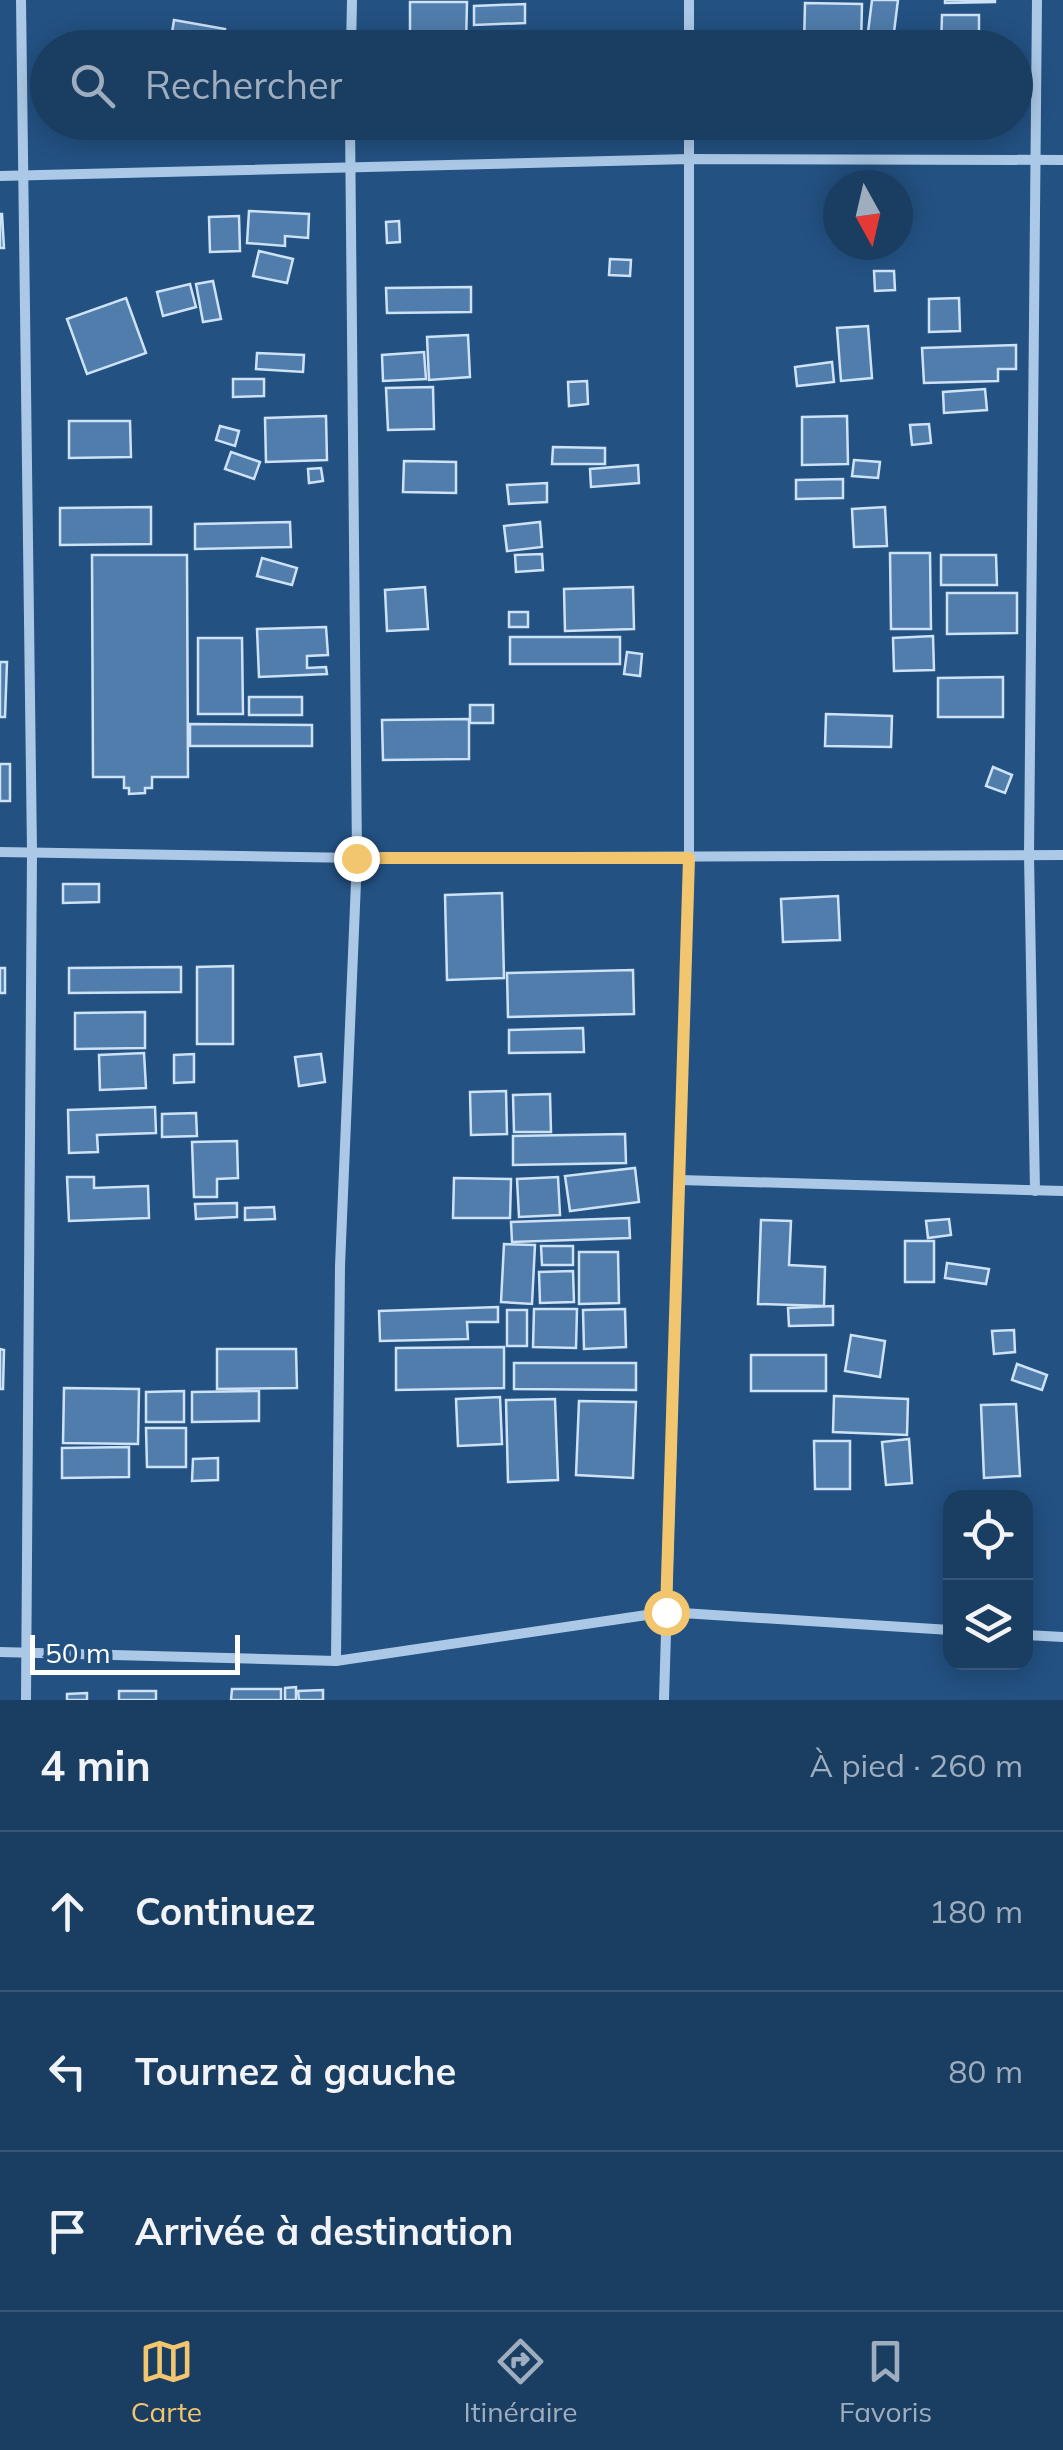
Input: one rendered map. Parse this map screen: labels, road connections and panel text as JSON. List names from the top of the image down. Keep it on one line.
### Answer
{"scale_bar":"50 m","north":"bottom","page":{"search":"Rechercher","scale":"50 m","heading":["4 min","À pied · 260 m"],"list":[["Continuez","180 m"],["Tournez à gauche","80 m"],"Arrivée à destination"],"nav":["Carte","Itinéraire","Favoris"]}}
